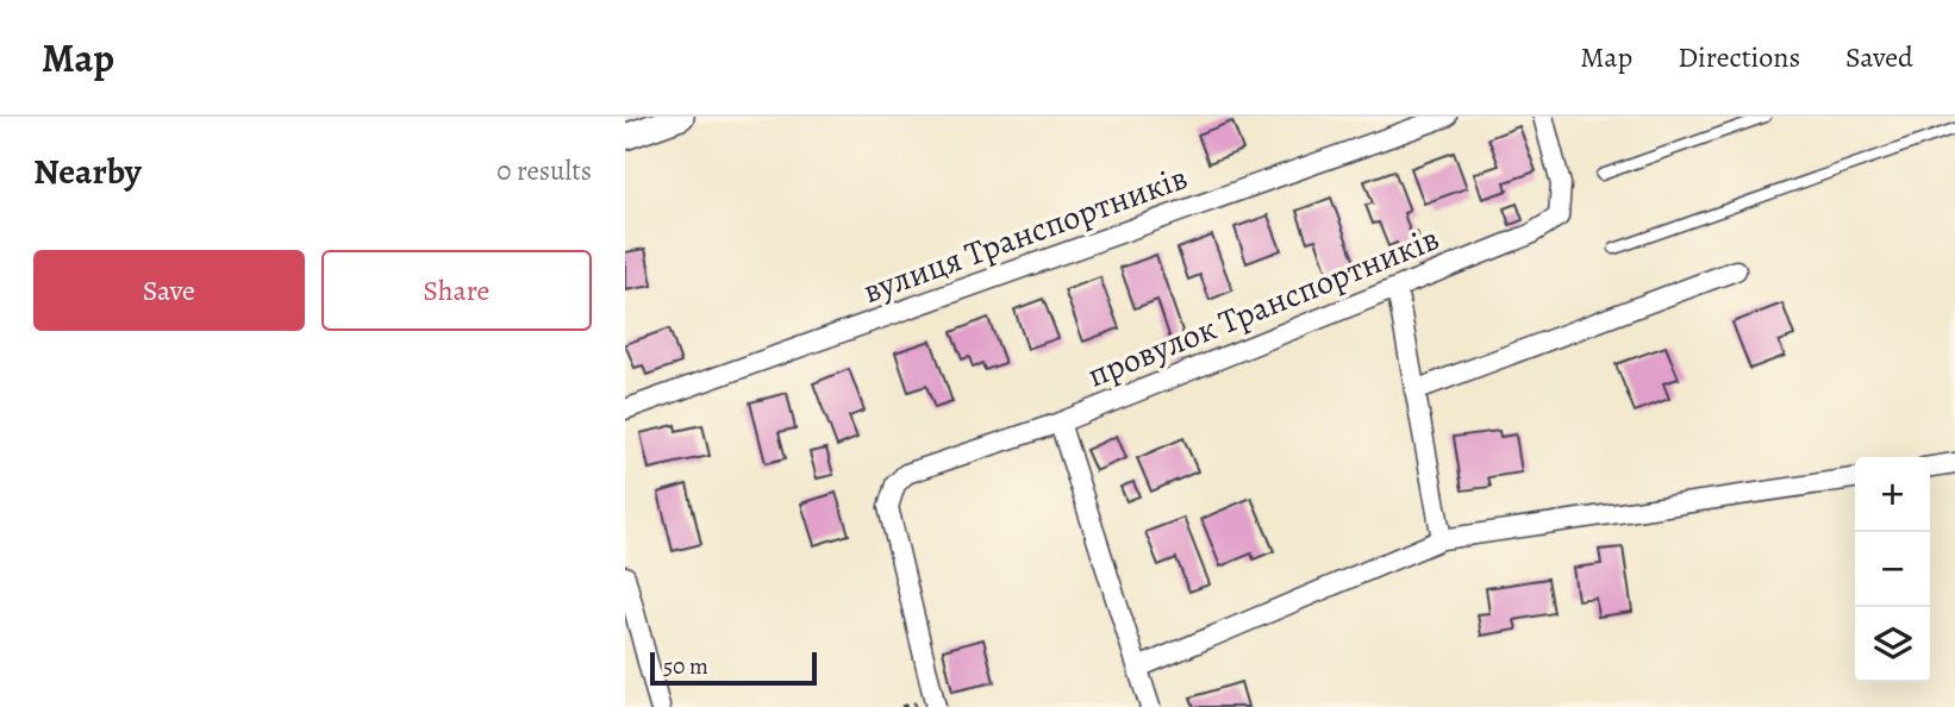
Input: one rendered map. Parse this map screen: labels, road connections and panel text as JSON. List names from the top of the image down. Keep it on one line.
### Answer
{"streets":{"street":["вулиця Транспортників","провулок Транспортників"]},"scale_bar":"50 m","page":{"header":"Map","nav":["Map","Directions","Saved"],"heading":["Nearby","0 results"],"buttons":["Save","Share"],"map_buttons":["+","−"],"scale":"50 m"}}
